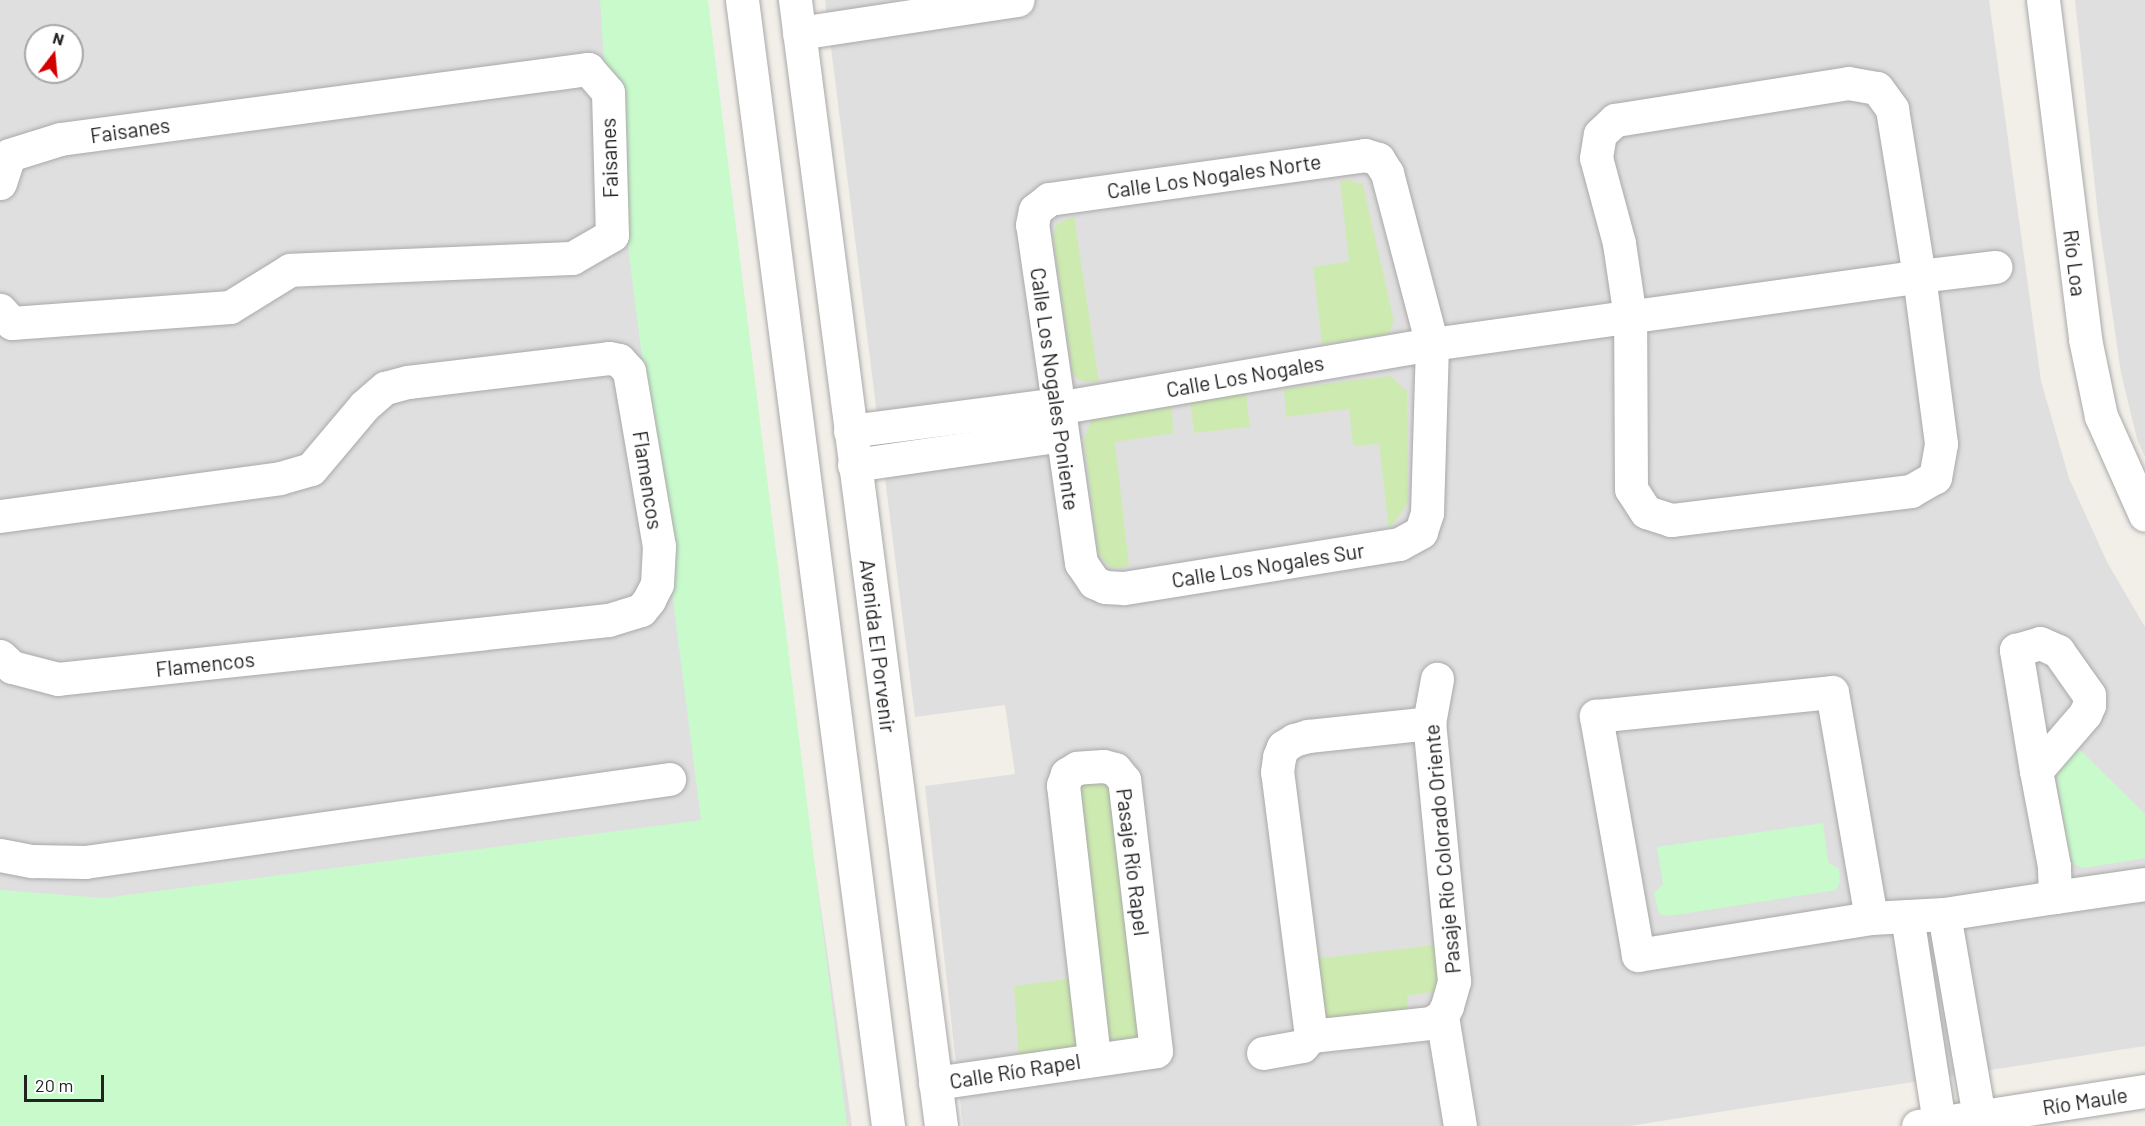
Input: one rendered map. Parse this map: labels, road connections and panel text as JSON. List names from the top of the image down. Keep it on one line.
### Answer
{"streets":{"street":["Faisanes","Calle Los Nogales Norte","Río Loa","Calle Los Nogales","Calle Los Nogales Poniente","Flamencos","Calle Los Nogales Sur","Avenida El Porvenir","Pasaje Río Colorado Oriente","Pasaje Río Rapel","Calle Río Rapel","Río Maule"]},"crossings":[["Calle Los Nogales Norte","Calle Los Nogales"],["Calle Los Nogales Norte","Calle Los Nogales Poniente"],["Calle Los Nogales Norte","Calle Los Nogales Sur"],["Calle Los Nogales","Calle Los Nogales Poniente"],["Calle Los Nogales","Calle Los Nogales Sur"],["Calle Los Nogales","Avenida El Porvenir"],["Calle Los Nogales Poniente","Calle Los Nogales Sur"],["Avenida El Porvenir","Calle Río Rapel"],["Pasaje Río Rapel","Calle Río Rapel"]],"scale_bar":"20 m","north":"top"}
